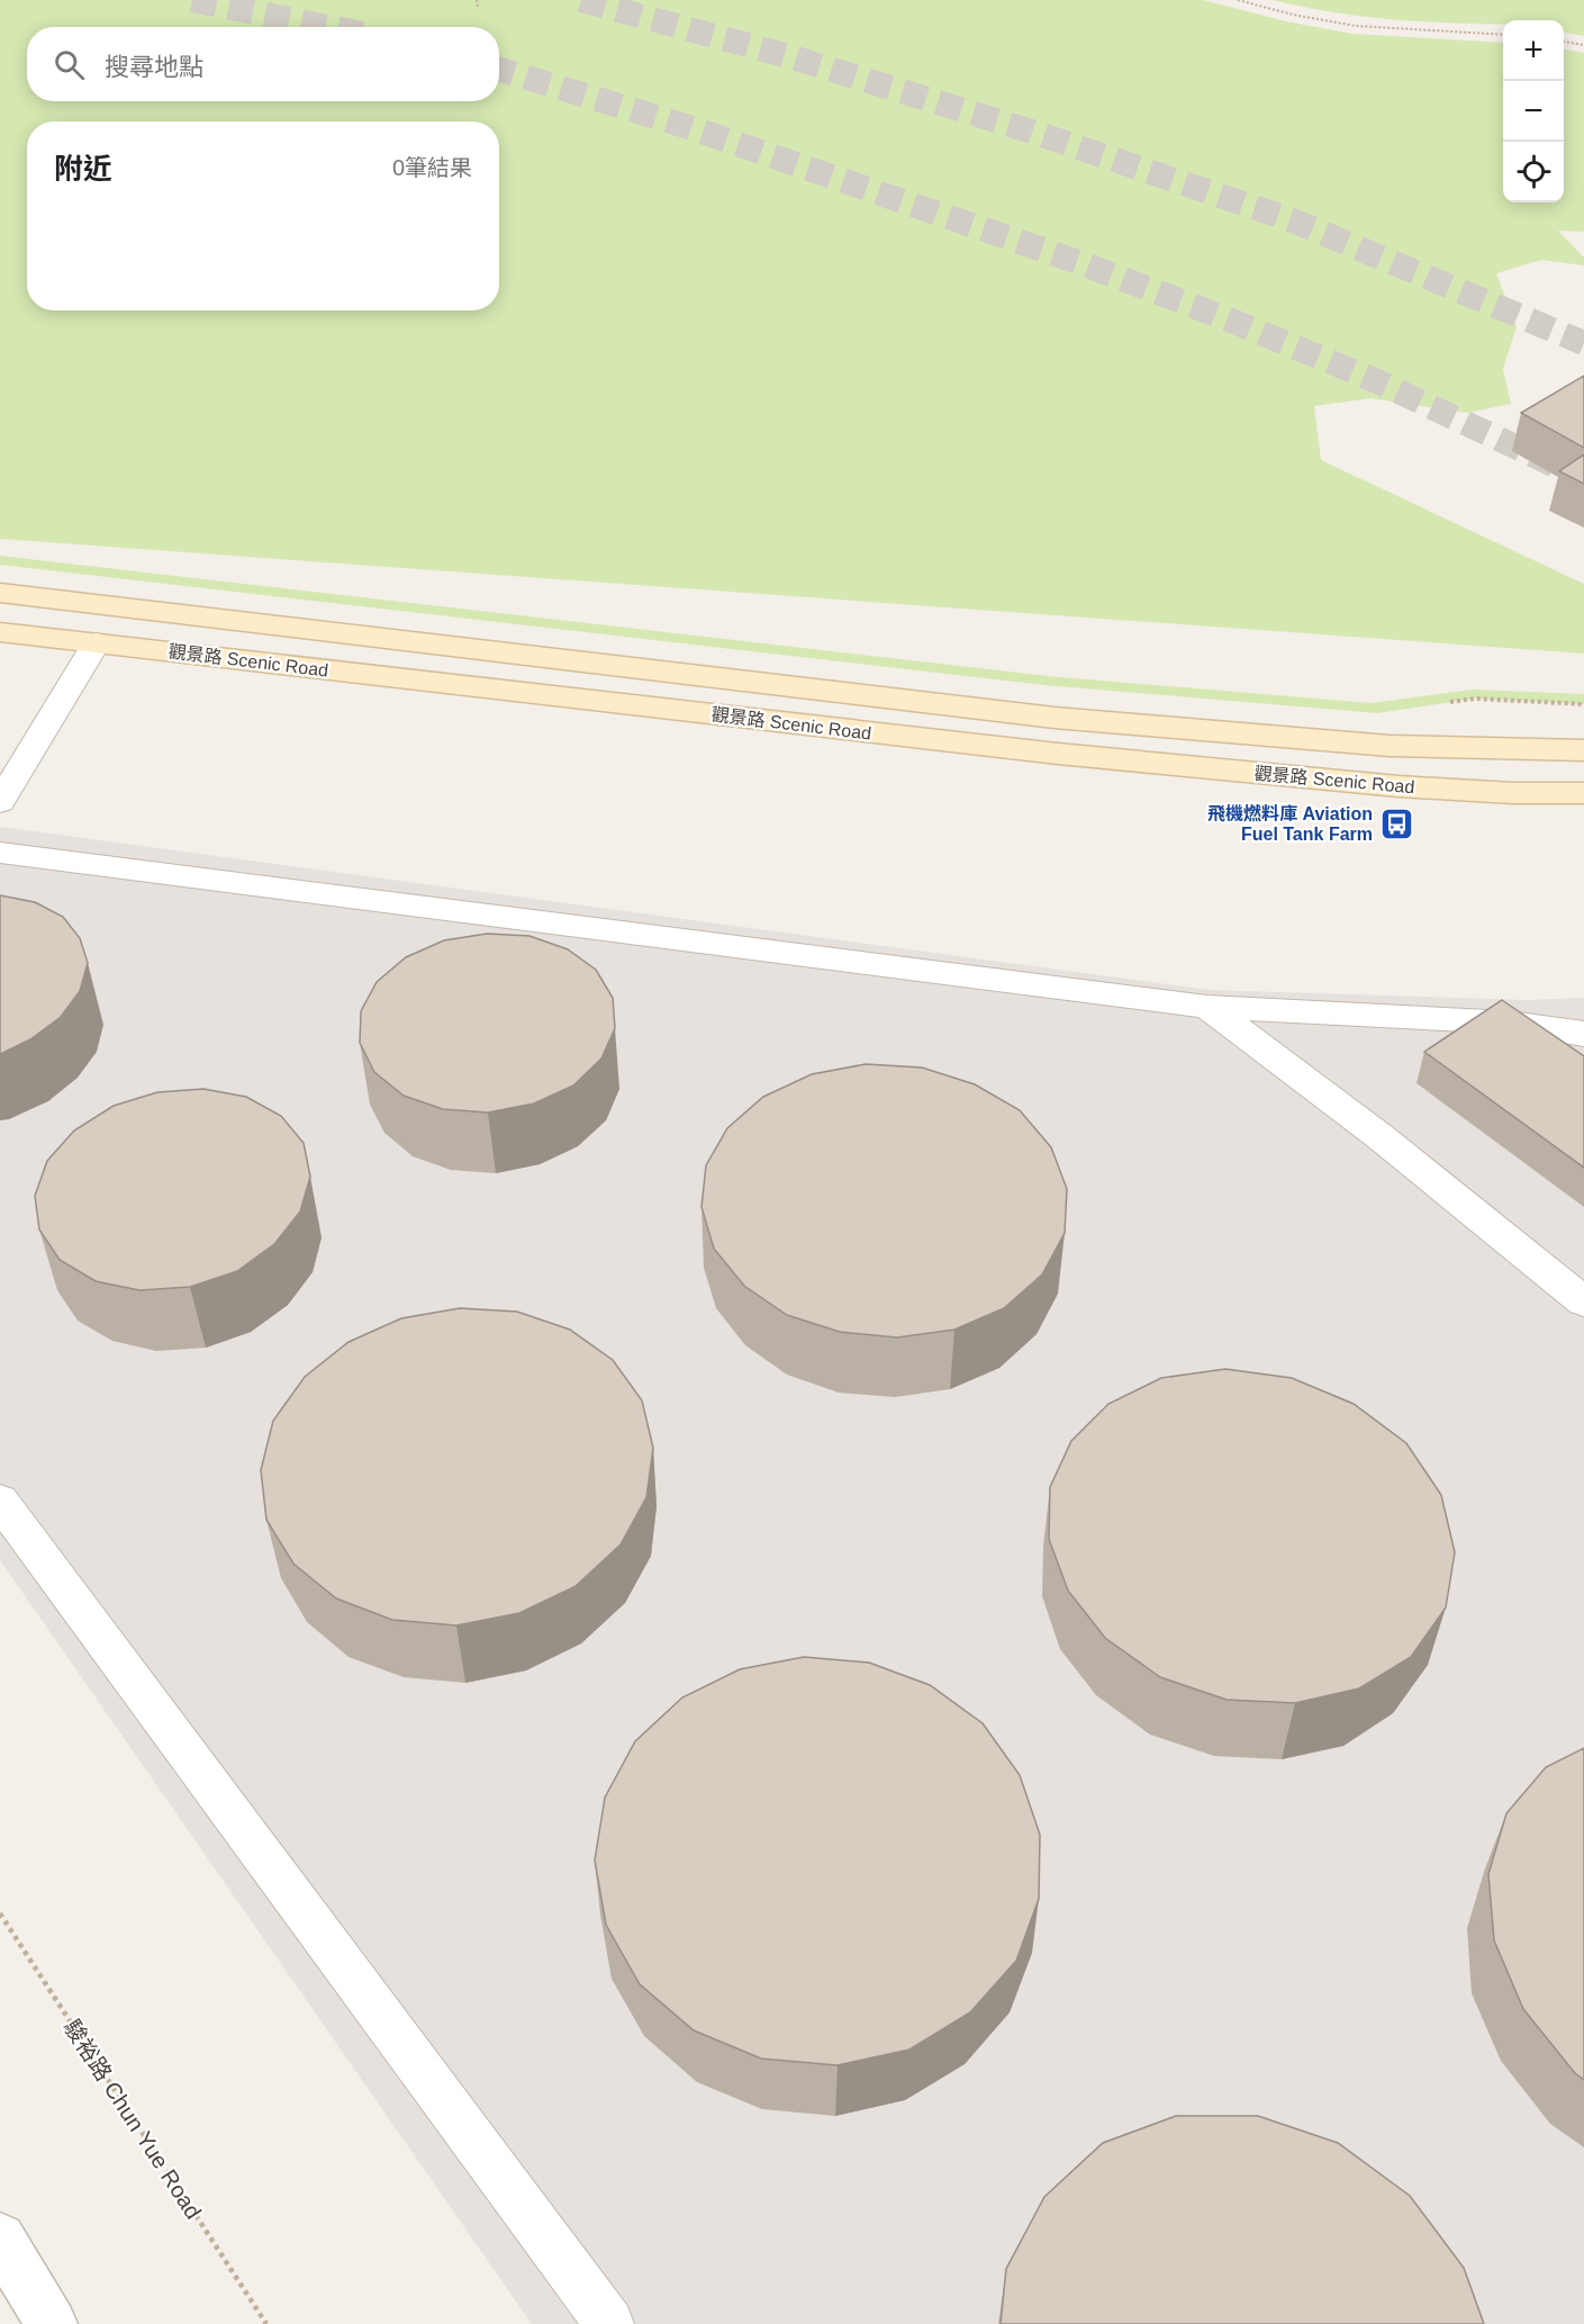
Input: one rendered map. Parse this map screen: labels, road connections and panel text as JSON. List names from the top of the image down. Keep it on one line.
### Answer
{"streets":{"main road":["觀景路 Scenic Road"],"path":["駿裕路 Chun Yue Road"]},"places":{"bus stop":["飛機燃料庫 Aviation Fuel Tank Farm"]},"page":{"map_buttons":["+","−"],"search":"搜尋地點","heading":["附近","0筆結果"]}}
